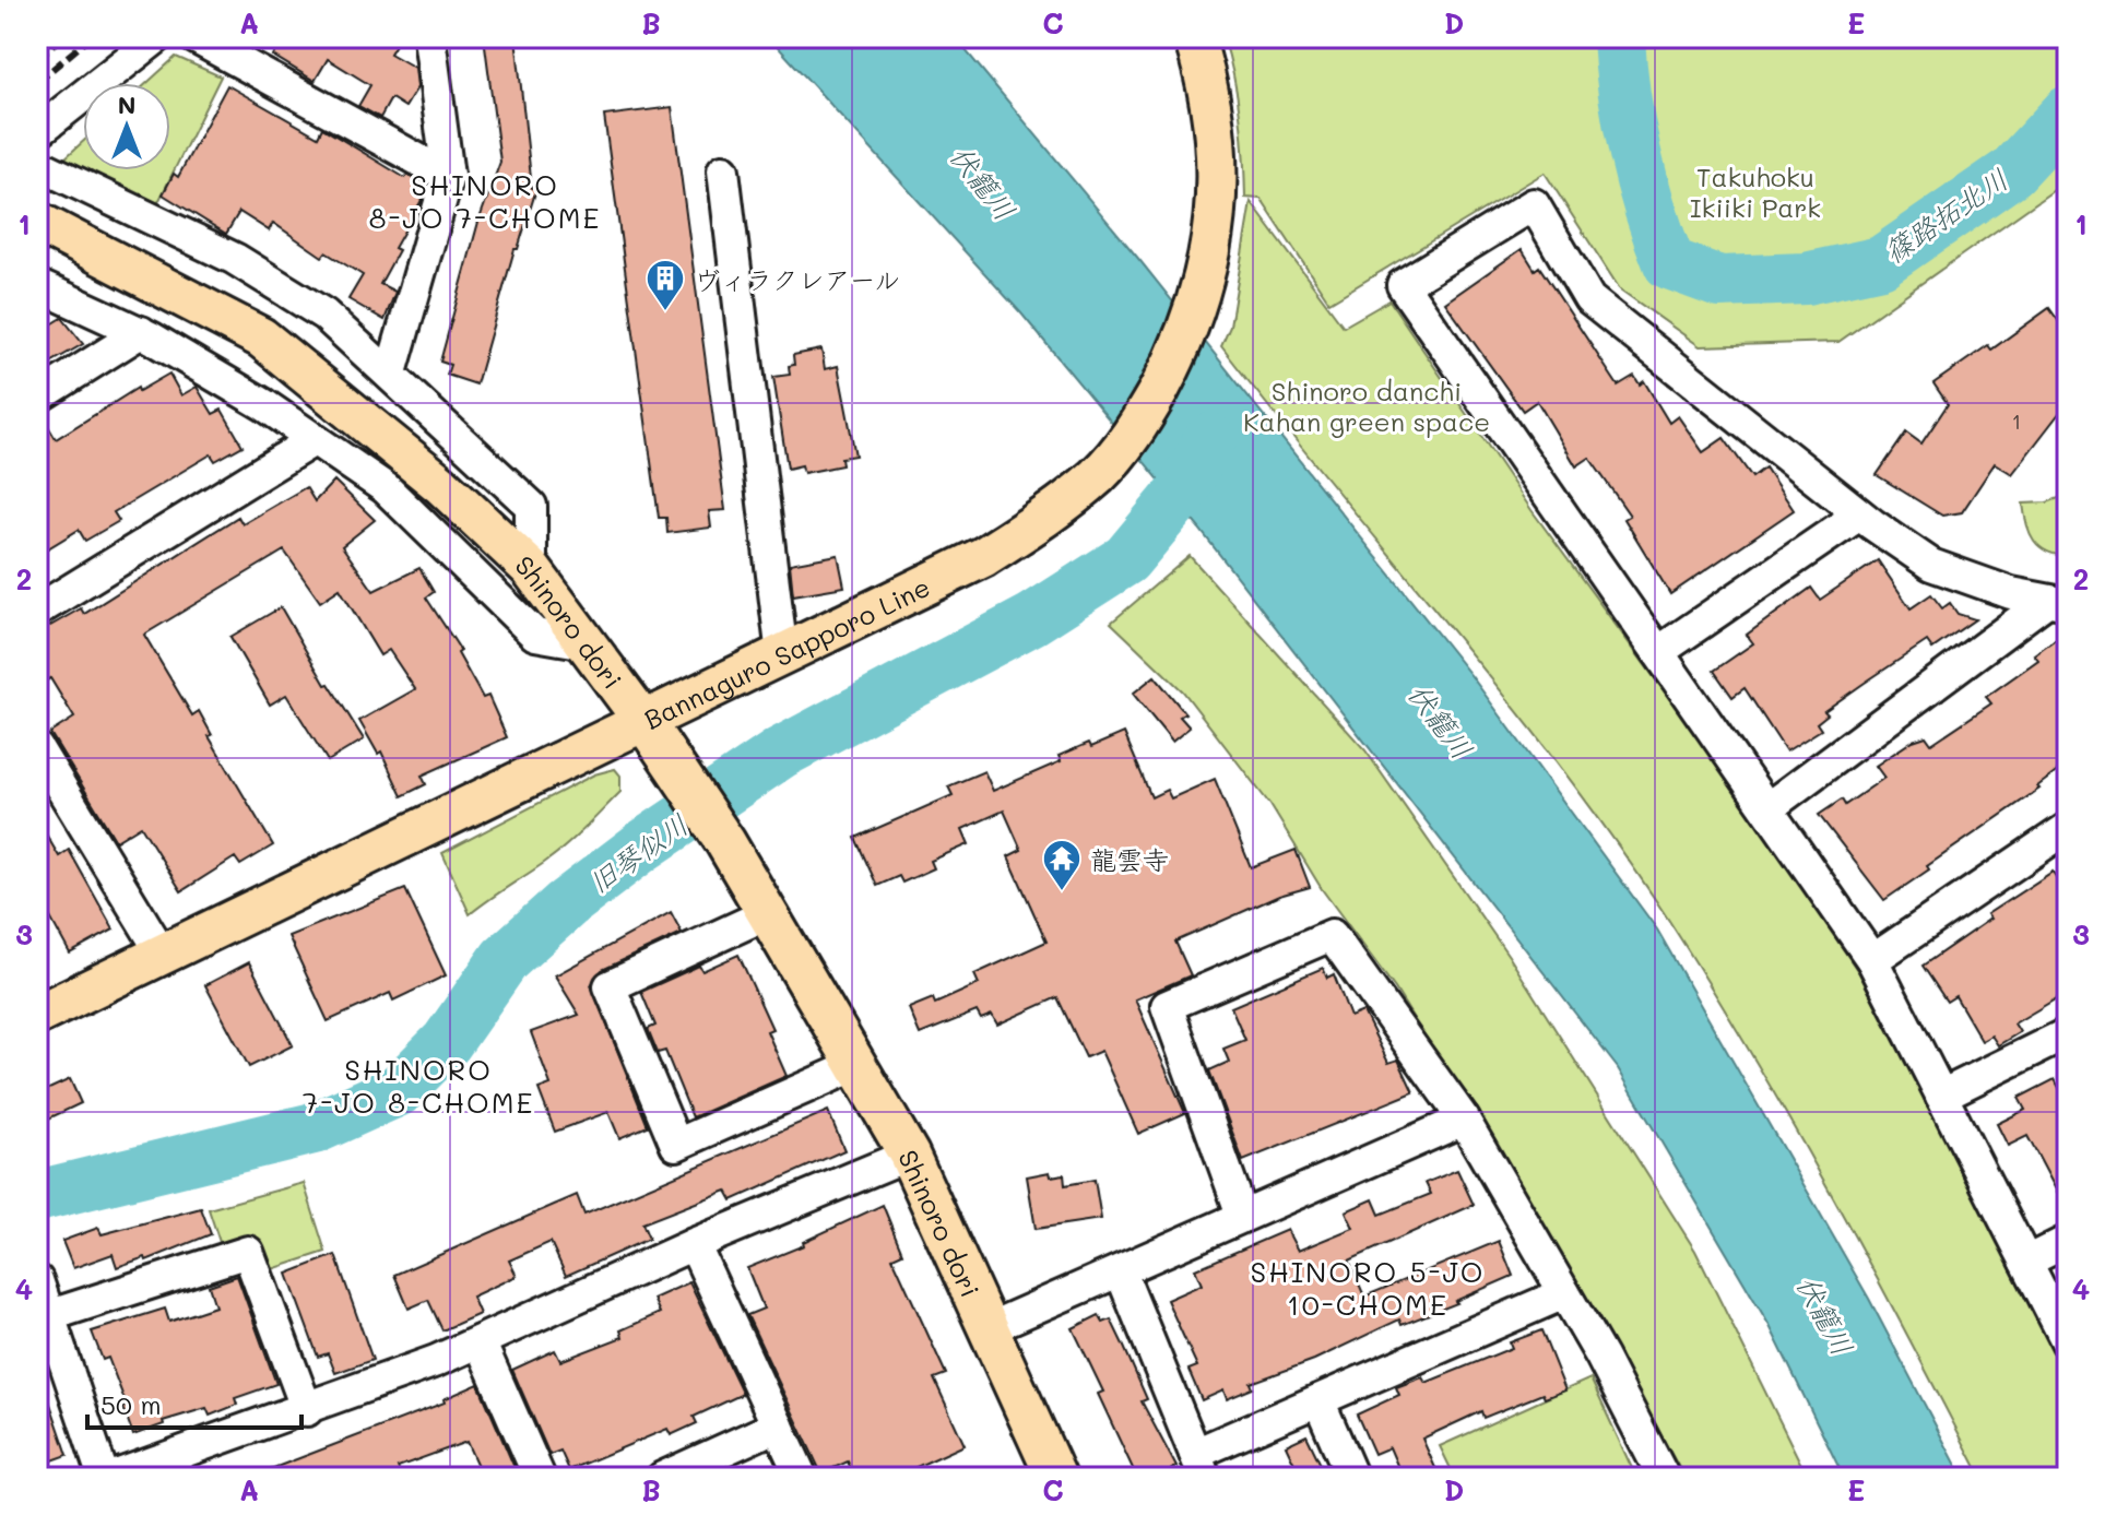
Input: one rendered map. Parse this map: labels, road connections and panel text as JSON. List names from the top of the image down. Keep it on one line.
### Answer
{"streets":{"main road":["Shinoro dori","Bannaguro Sapporo Line"]},"crossings":[["Shinoro dori","Bannaguro Sapporo Line"]],"districts":["SHINORO 8-JO 7-CHOME","SHINORO 7-JO 8-CHOME","SHINORO 5-JO 10-CHOME"],"water":["伏籠川","篠路拓北川","旧琴似川"],"parks":["Takuhoku Ikiiki Park","Shinoro danchi Kahan green space"],"places":{"building":["ヴィラクレアール"],"temple":["龍雲寺"]},"house_numbers":["1"],"scale_bar":"50 m","north":"top","grid":{"columns":["A","B","C","D","E"],"rows":["1","2","3","4"]}}
